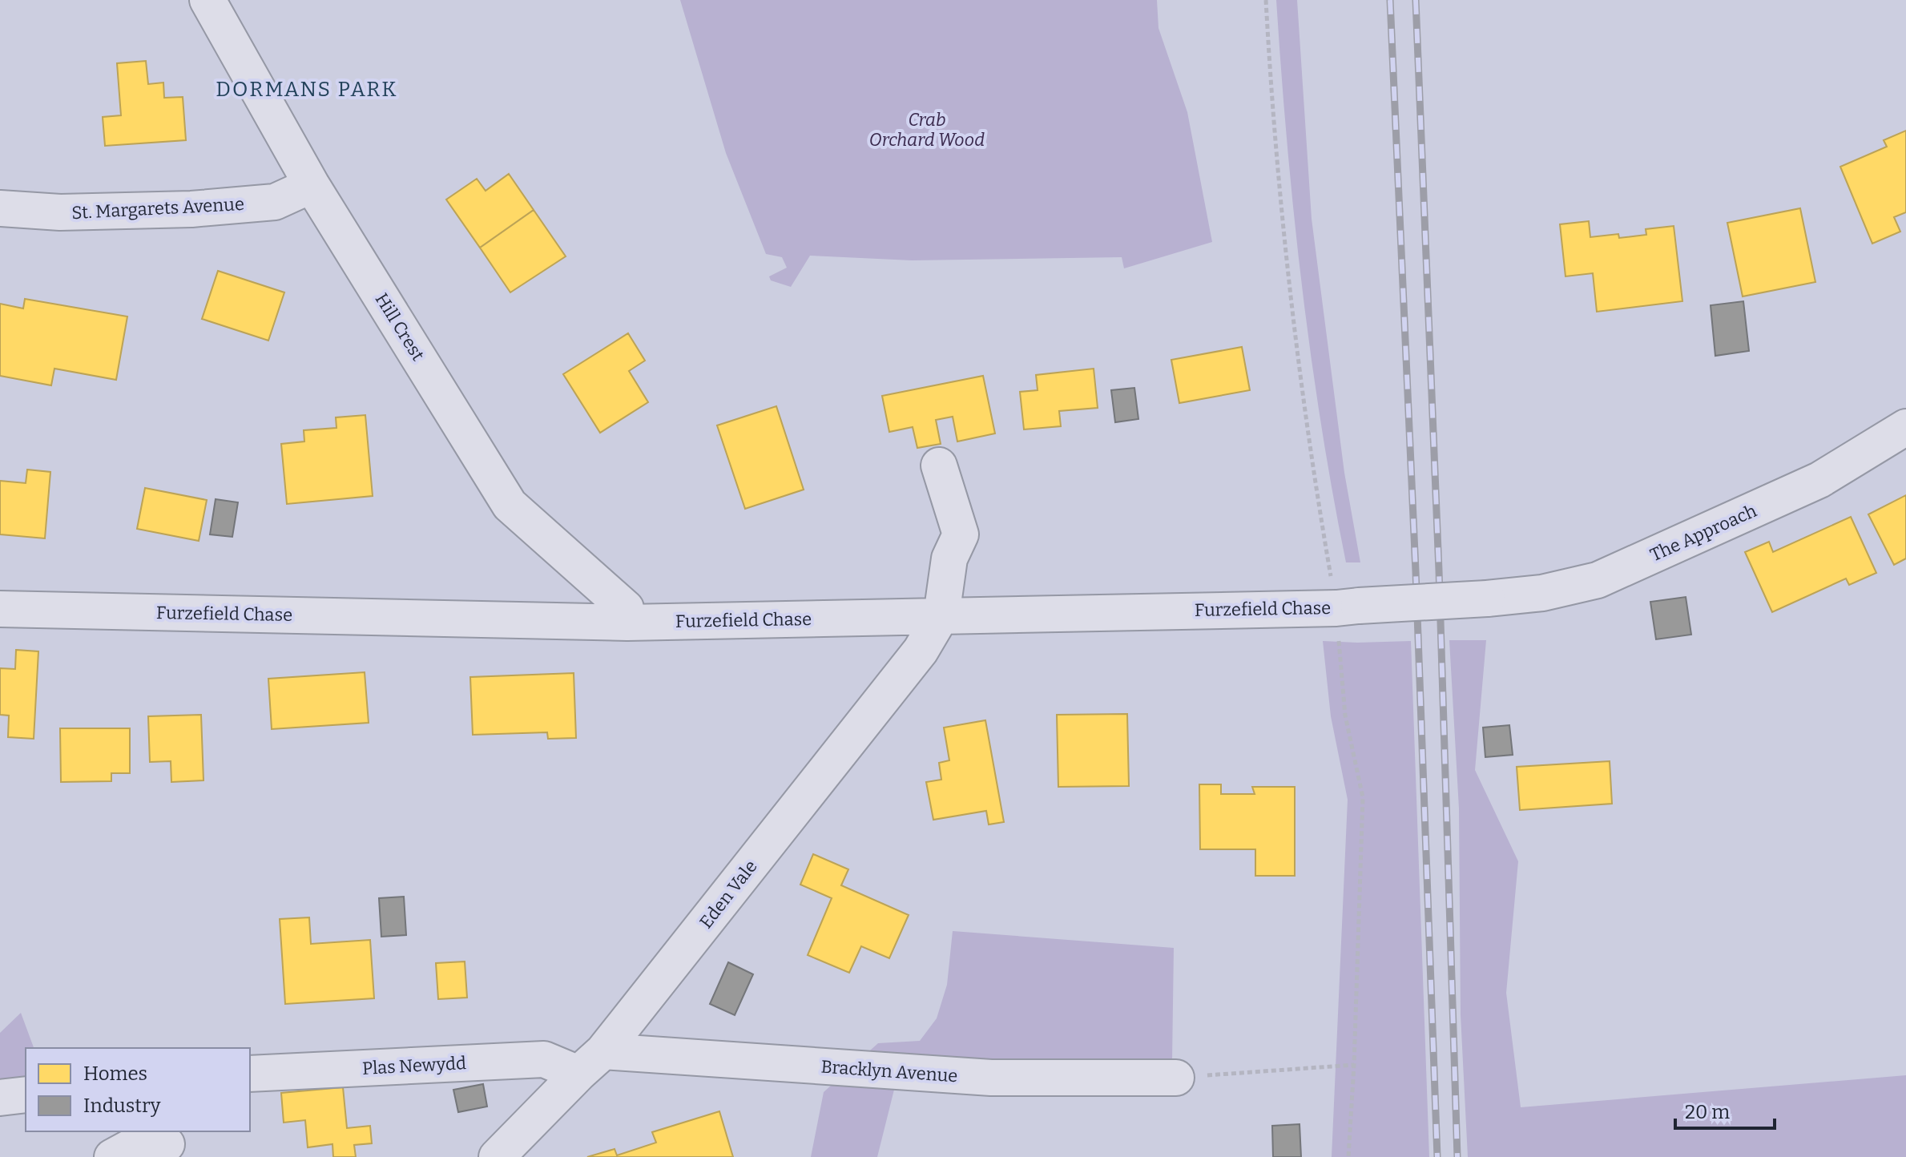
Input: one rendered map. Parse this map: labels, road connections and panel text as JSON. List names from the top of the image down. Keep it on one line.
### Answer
{"streets":{"street":["St. Margarets Avenue","Hill Crest","The Approach","Furzefield Chase","Eden Vale","Plas Newydd","Bracklyn Avenue"]},"crossings":[["St. Margarets Avenue","Hill Crest"],["Hill Crest","Furzefield Chase"],["The Approach","Furzefield Chase"],["Furzefield Chase","Eden Vale"],["Eden Vale","Plas Newydd"],["Eden Vale","Bracklyn Avenue"],["Plas Newydd","Bracklyn Avenue"]],"districts":["DORMANS PARK"],"parks":["Crab Orchard Wood"],"legend":["Homes","Industry"],"scale_bar":"20 m"}
